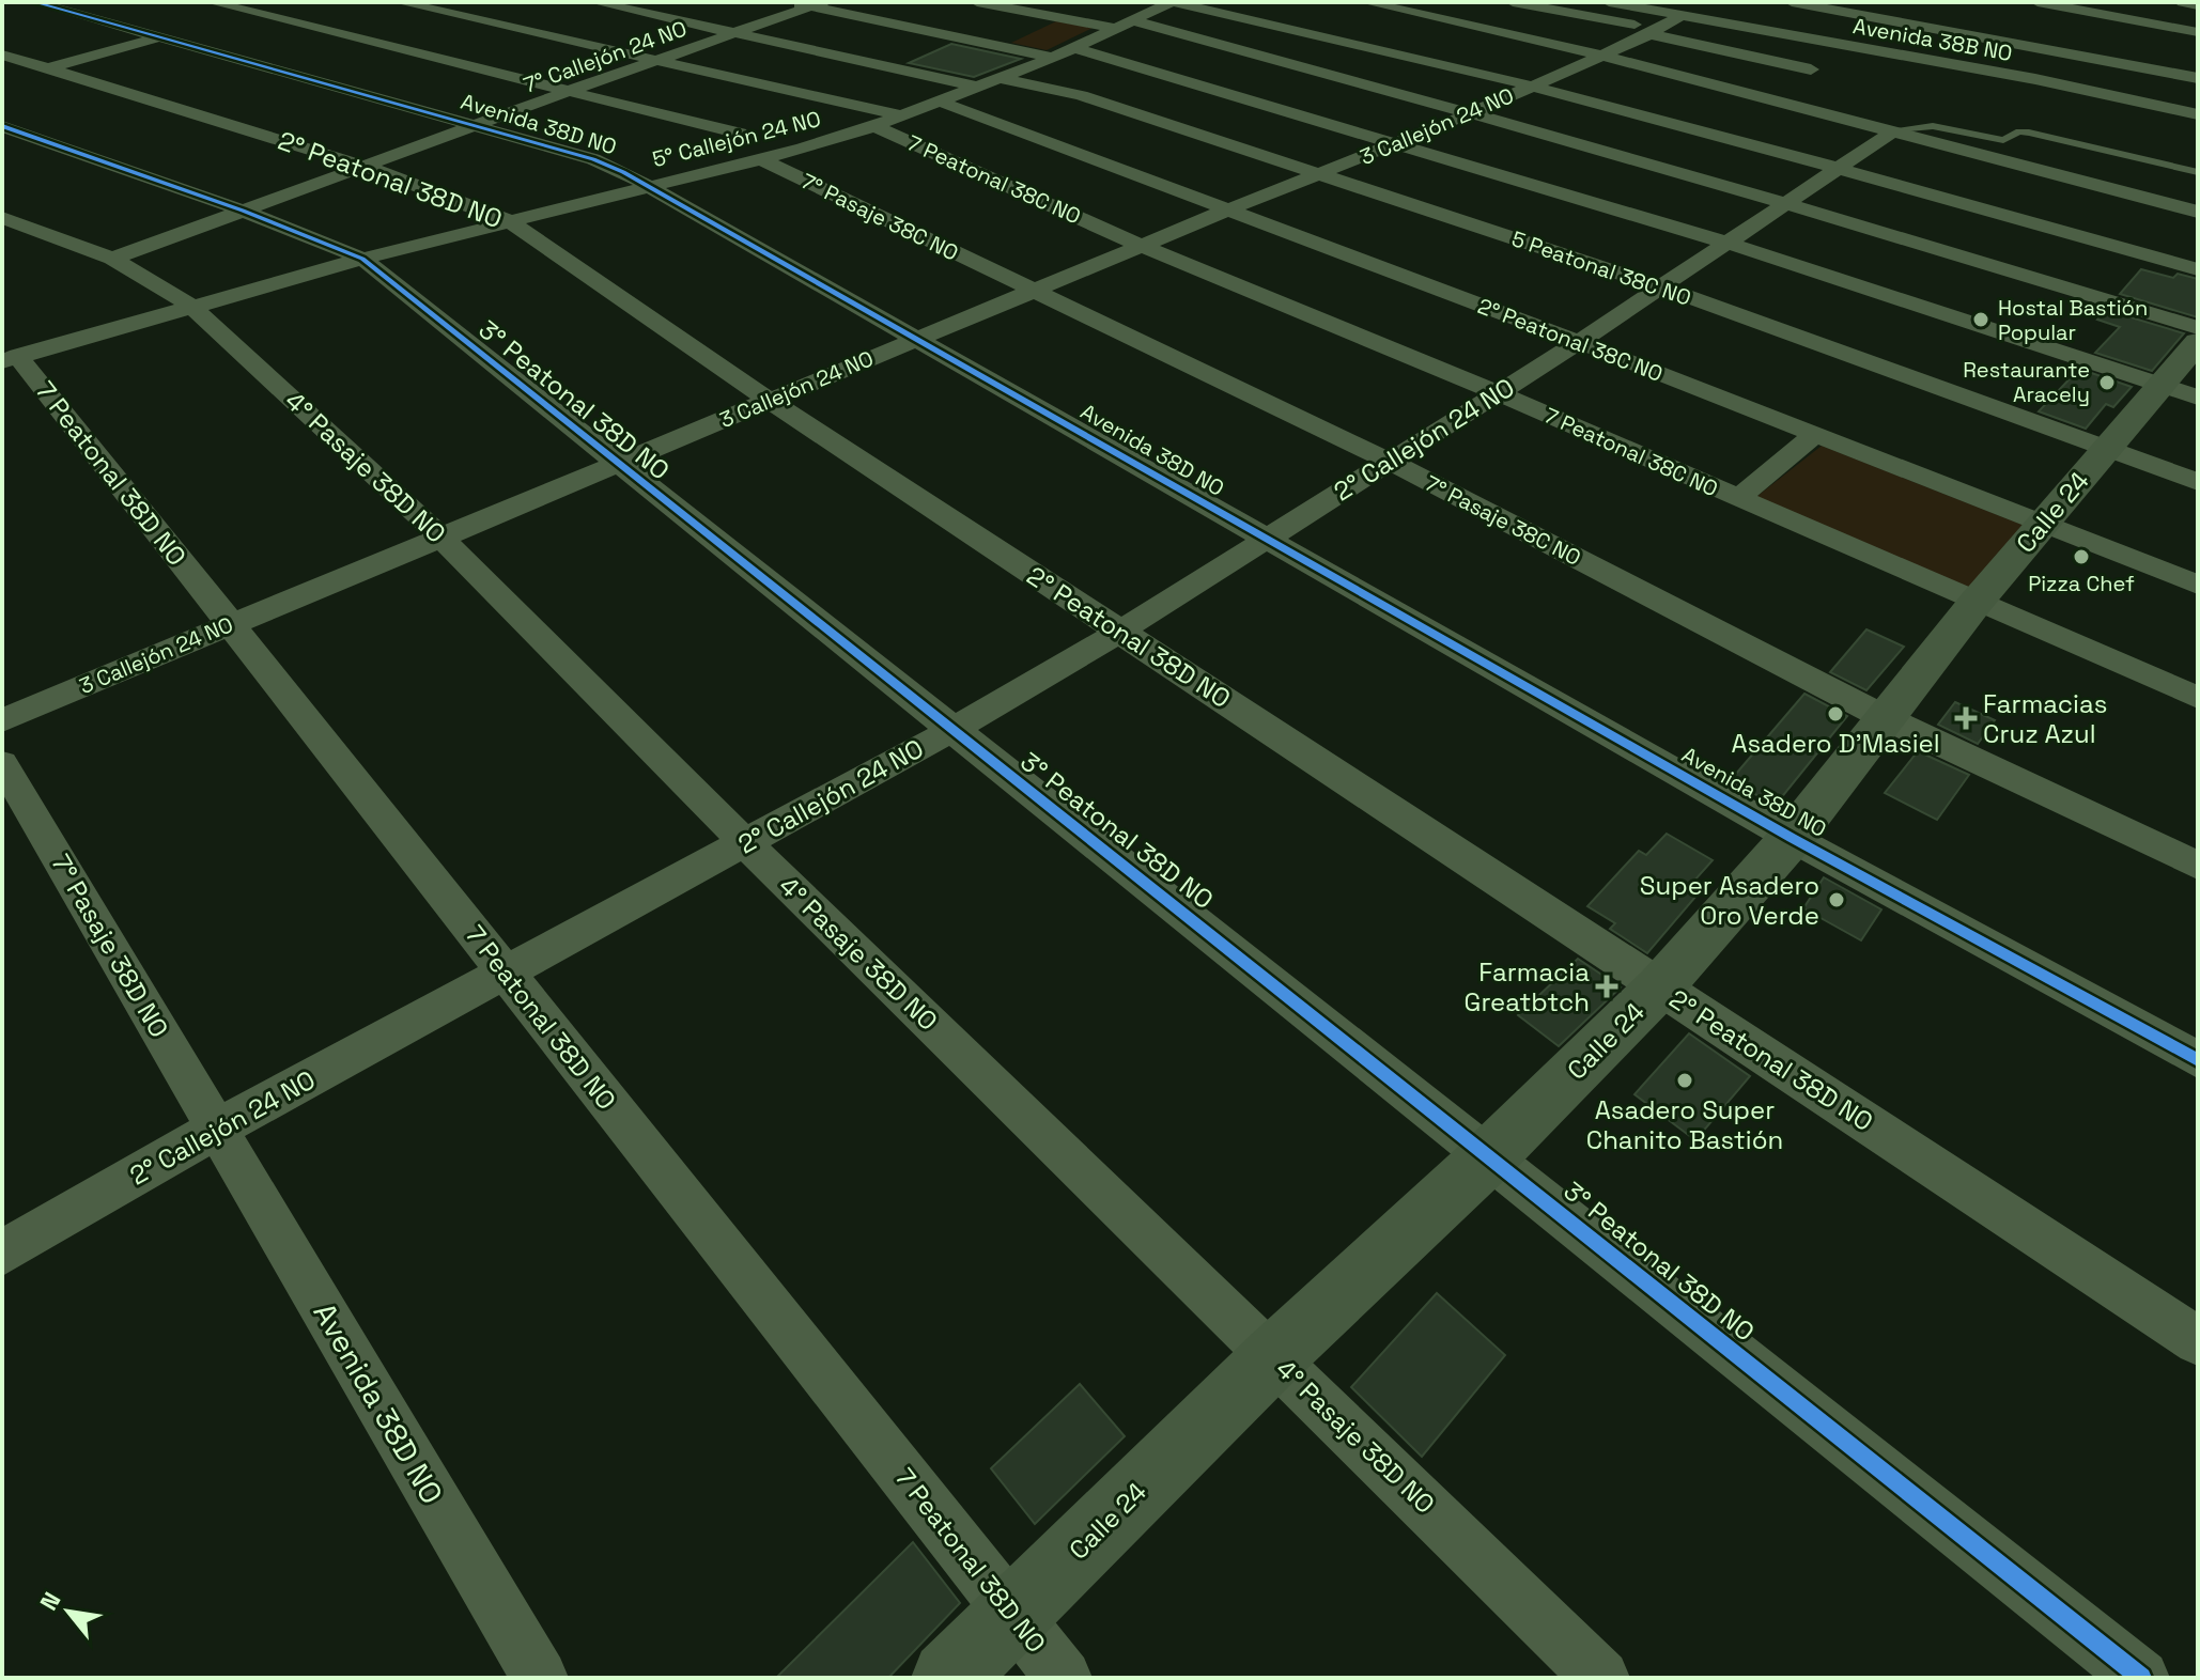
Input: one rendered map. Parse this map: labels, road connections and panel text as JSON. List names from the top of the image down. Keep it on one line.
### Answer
{"streets":{"street":["Avenida 38B NO","7° Callejón 24 NO","Avenida 38D NO","3 Callejón 24 NO","5° Callejón 24 NO","2° Peatonal 38D NO","7 Peatonal 38C NO","7° Pasaje 38C NO","5 Peatonal 38C NO","2° Peatonal 38C NO","3° Peatonal 38D NO","2° Callejón 24 NO","4° Pasaje 38D NO","7 Peatonal 38D NO","Calle 24","7° Pasaje 38D NO"]},"crossings":[["Avenida 38B NO","3 Callejón 24 NO"],["7° Callejón 24 NO","Avenida 38D NO"],["7° Callejón 24 NO","2° Peatonal 38D NO"],["7° Callejón 24 NO","7 Peatonal 38C NO"],["7° Callejón 24 NO","3° Peatonal 38D NO"],["7° Callejón 24 NO","4° Pasaje 38D NO"],["Avenida 38D NO","3 Callejón 24 NO"],["Avenida 38D NO","5° Callejón 24 NO"],["Avenida 38D NO","2° Callejón 24 NO"],["Avenida 38D NO","Calle 24"],["Avenida 38D NO","7° Pasaje 38D NO"],["3 Callejón 24 NO","2° Peatonal 38D NO"],["3 Callejón 24 NO","7 Peatonal 38C NO"],["3 Callejón 24 NO","7° Pasaje 38C NO"],["3 Callejón 24 NO","5 Peatonal 38C NO"],["3 Callejón 24 NO","2° Peatonal 38C NO"],["3 Callejón 24 NO","3° Peatonal 38D NO"],["3 Callejón 24 NO","4° Pasaje 38D NO"],["3 Callejón 24 NO","7 Peatonal 38D NO"],["5° Callejón 24 NO","2° Peatonal 38D NO"],["5° Callejón 24 NO","7 Peatonal 38C NO"],["5° Callejón 24 NO","7° Pasaje 38C NO"],["5° Callejón 24 NO","5 Peatonal 38C NO"],["5° Callejón 24 NO","2° Peatonal 38C NO"],["5° Callejón 24 NO","3° Peatonal 38D NO"],["5° Callejón 24 NO","4° Pasaje 38D NO"],["5° Callejón 24 NO","7 Peatonal 38D NO"],["2° Peatonal 38D NO","2° Callejón 24 NO"],["2° Peatonal 38D NO","Calle 24"],["7 Peatonal 38C NO","2° Callejón 24 NO"],["7 Peatonal 38C NO","Calle 24"],["7° Pasaje 38C NO","2° Callejón 24 NO"],["7° Pasaje 38C NO","Calle 24"],["5 Peatonal 38C NO","2° Callejón 24 NO"],["5 Peatonal 38C NO","Calle 24"],["2° Peatonal 38C NO","2° Callejón 24 NO"],["2° Peatonal 38C NO","Calle 24"],["3° Peatonal 38D NO","2° Callejón 24 NO"],["3° Peatonal 38D NO","Calle 24"],["2° Callejón 24 NO","4° Pasaje 38D NO"],["2° Callejón 24 NO","7 Peatonal 38D NO"],["2° Callejón 24 NO","7° Pasaje 38D NO"],["4° Pasaje 38D NO","Calle 24"],["7 Peatonal 38D NO","Calle 24"]],"places":{"other":["Hostal Bastión Popular","Restaurante Aracely","Pizza Chef","Asadero D'Masiel","Super Asadero Oro Verde","Asadero Super Chanito Bastión"],"health":["Farmacias Cruz Azul","Farmacia Greatbtch"]},"north":"top left"}
